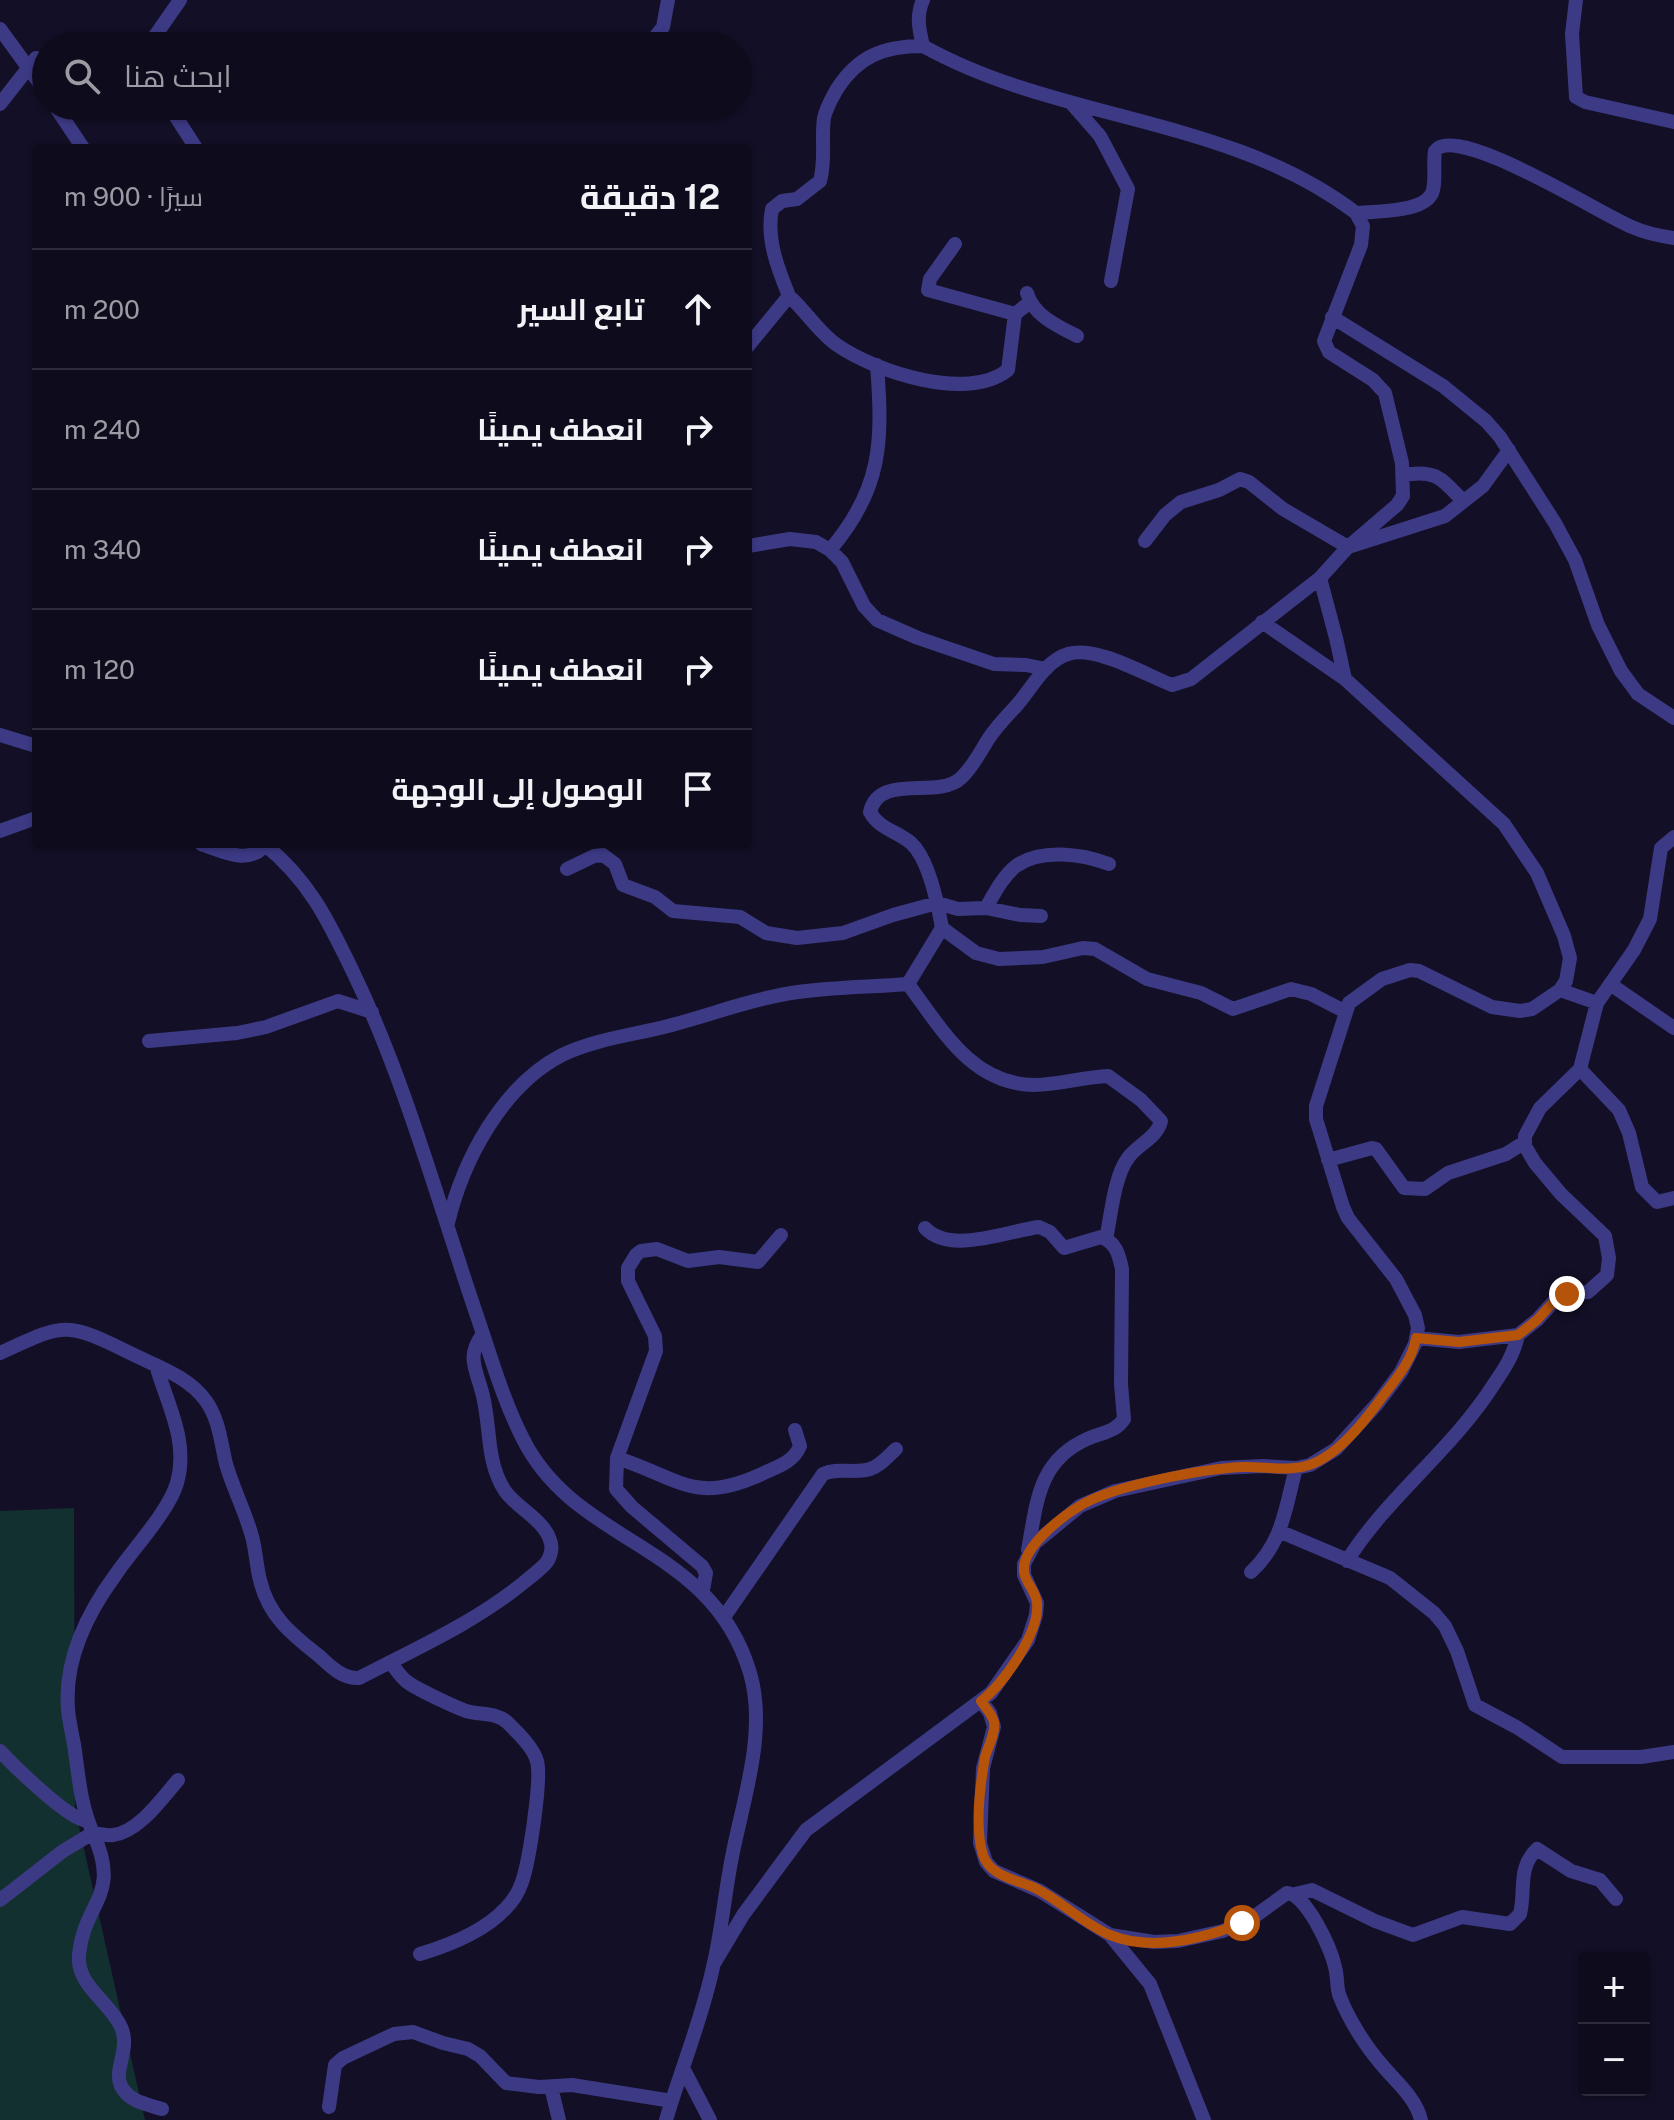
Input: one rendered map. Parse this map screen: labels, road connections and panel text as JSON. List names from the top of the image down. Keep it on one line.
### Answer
{"page":{"search":"ابحث هنا","heading":["12 دقيقة","سيرًا · 900 m"],"list":[["تابع السير","200 m"],["انعطف يمينًا","240 m"],["انعطف يمينًا","340 m"],["انعطف يمينًا","120 m"],"الوصول إلى الوجهة"],"map_buttons":["+","−"]}}
